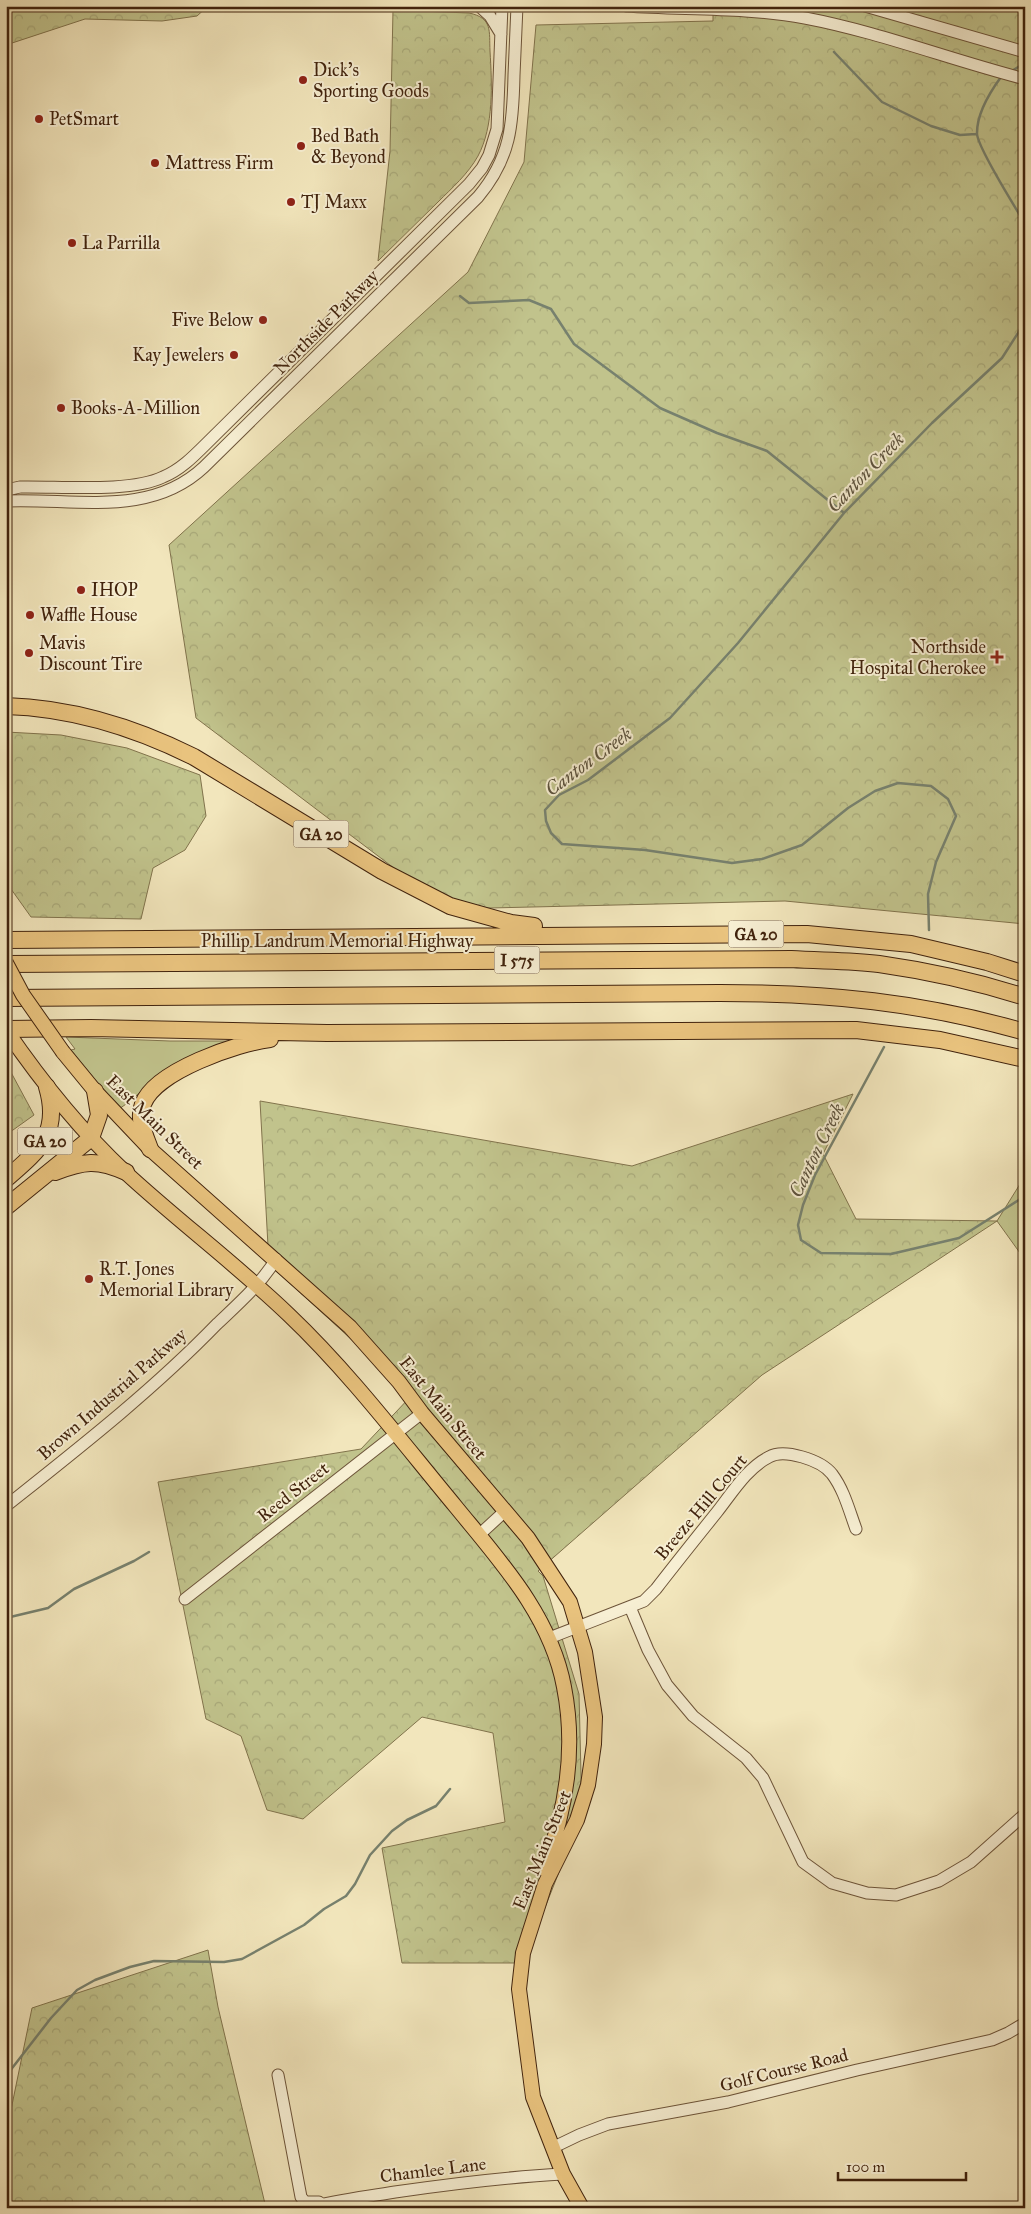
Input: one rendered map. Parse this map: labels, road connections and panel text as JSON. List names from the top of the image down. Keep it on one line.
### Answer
{"streets":{"highway":["GA 20","Phillip Landrum Memorial Highway","I 575"],"main road":["East Main Street"],"street":["Northside Parkway","Brown Industrial Parkway","Reed Street","Breeze Hill Court","Golf Course Road","Chamlee Lane"]},"crossings":[["GA 20","East Main Street"],["Phillip Landrum Memorial Highway","East Main Street"],["East Main Street","Brown Industrial Parkway"],["East Main Street","Reed Street"],["East Main Street","Breeze Hill Court"],["East Main Street","Golf Course Road"],["East Main Street","Chamlee Lane"]],"water":["Canton Creek"],"places":{"other":["Dick's Sporting Goods","PetSmart","Bed Bath & Beyond","Mattress Firm","TJ Maxx","La Parrilla","Five Below","Kay Jewelers","Books-A-Million","IHOP","Waffle House","Mavis Discount Tire","R.T. Jones Memorial Library"],"health":["Northside Hospital Cherokee"]},"scale_bar":"100 m"}
